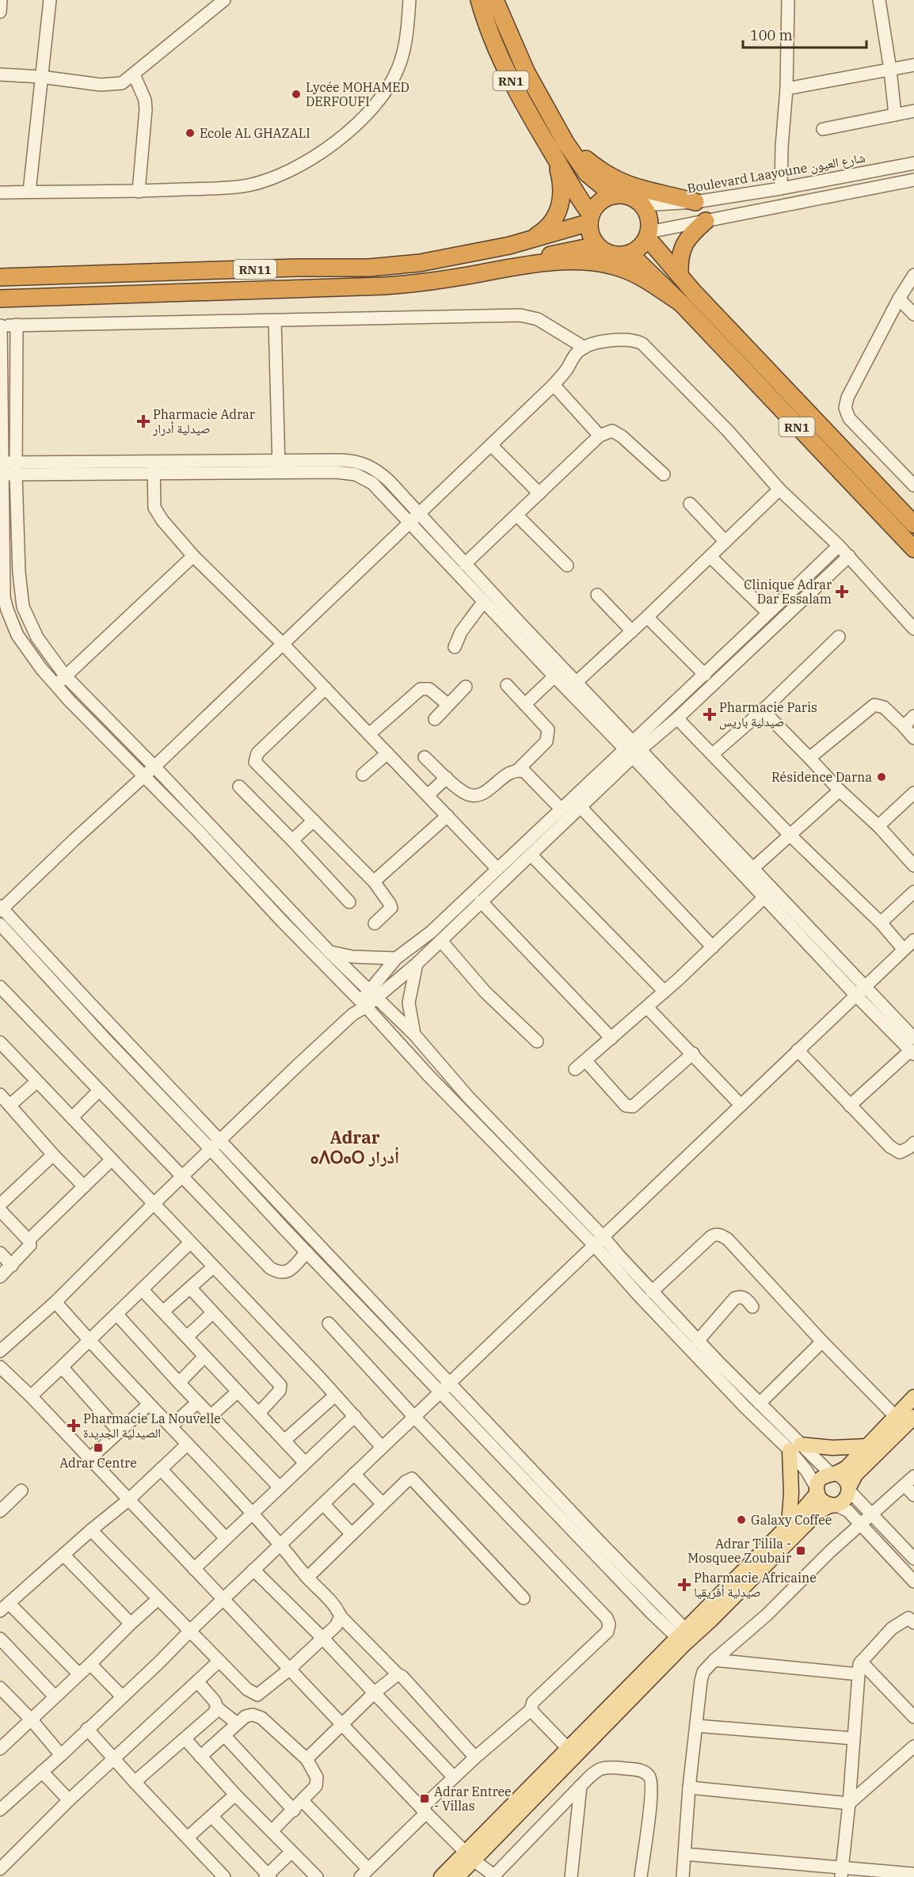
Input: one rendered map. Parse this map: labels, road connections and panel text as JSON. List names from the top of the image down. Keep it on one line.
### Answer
{"streets":{"highway":["RN1","RN11"],"street":["Boulevard Laayoune شارع العيون"]},"crossings":[["RN1","Boulevard Laayoune شارع العيون"],["RN1","RN11"],["Boulevard Laayoune شارع العيون","RN11"]],"districts":["Adrar ⴰⴷⵔⴰⵔ أدرار"],"places":{"other":["Lycée MOHAMED DERFOUFI","Ecole AL GHAZALI","Résidence Darna","Galaxy Coffee"],"health":["Pharmacie Adrar صيدلية أدرار","Clinique Adrar Dar Essalam","Pharmacie Paris صيدلية باريس","Pharmacie La Nouvelle الصيدلية الجديدة","Pharmacie Africaine صيدلية أفريقيا"],"transit":["Adrar Centre","Adrar Tilila - Mosquee Zoubair","Adrar Entree - Villas"]},"scale_bar":"100 m"}
